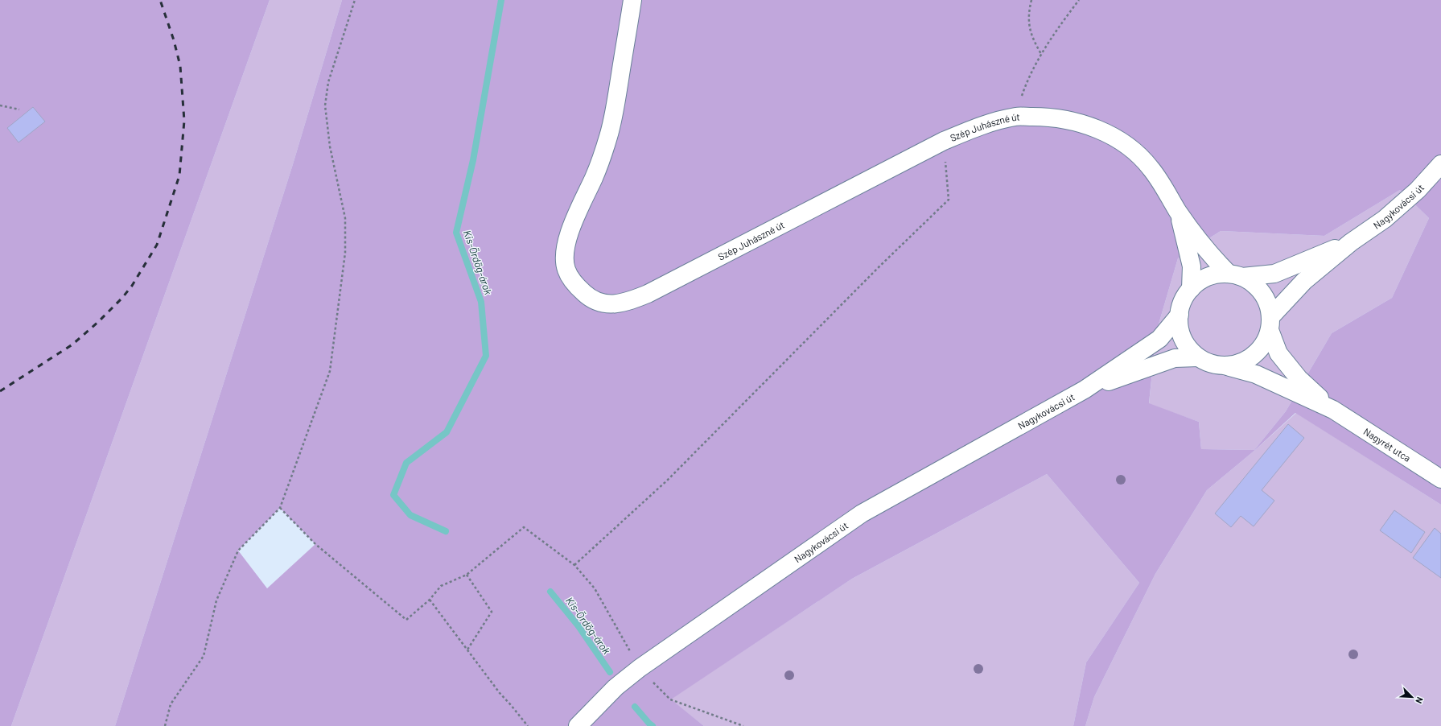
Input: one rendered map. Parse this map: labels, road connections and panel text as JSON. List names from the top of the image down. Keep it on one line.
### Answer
{"streets":{"street":["Szép Juhászné út","Nagykovácsi út","Nagyrét utca"]},"crossings":[["Szép Juhászné út","Nagykovácsi út"],["Szép Juhászné út","Nagyrét utca"],["Nagykovácsi út","Nagyrét utca"]],"water":["Kis-Ördög-árok"],"north":"bottom right"}
